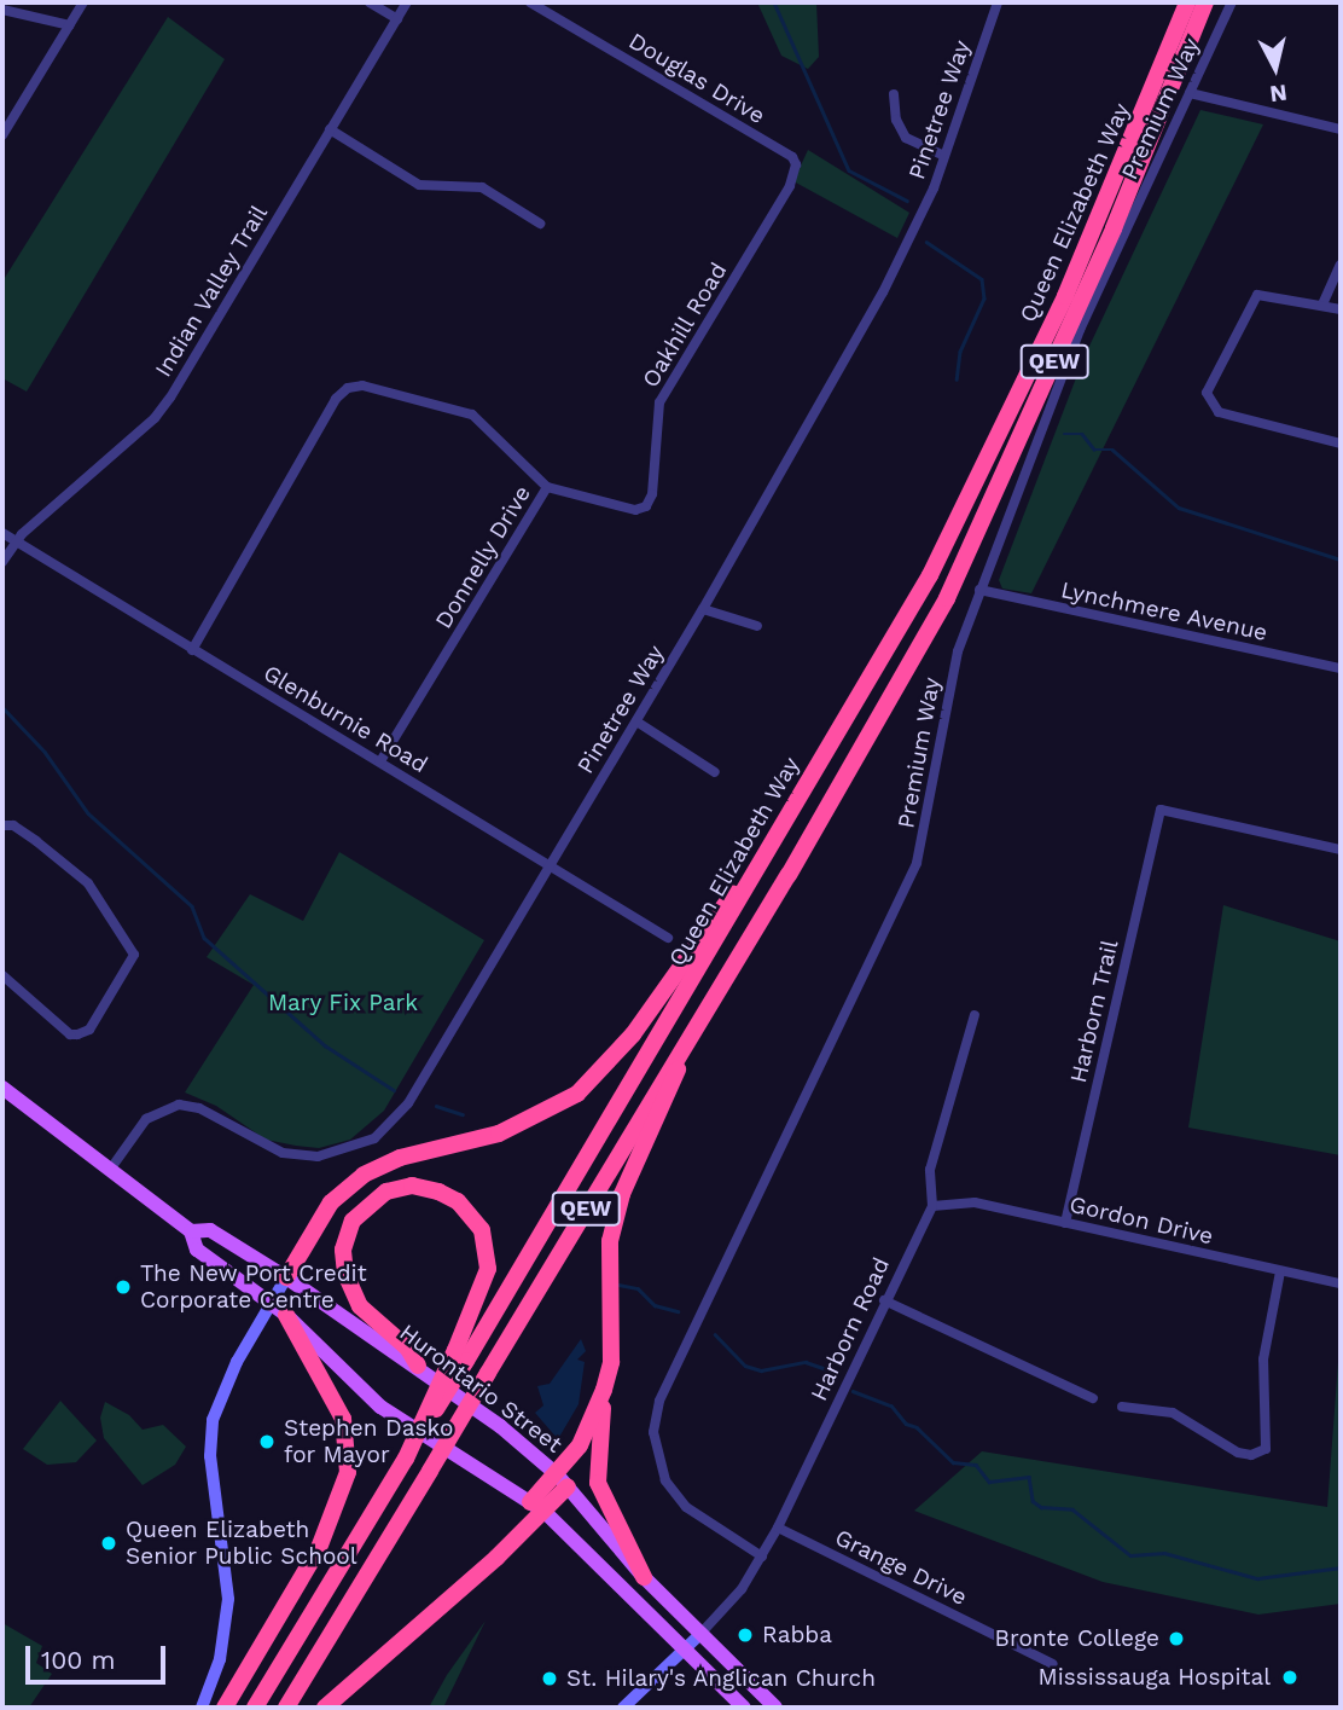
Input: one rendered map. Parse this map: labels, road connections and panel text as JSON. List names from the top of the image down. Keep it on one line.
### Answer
{"streets":{"highway":["Queen Elizabeth Way","QEW"],"main road":["Hurontario Street"],"street":["Douglas Drive","Premium Way","Pinetree Way","Indian Valley Trail","Oakhill Road","Donnelly Drive","Lynchmere Avenue","Glenburnie Road","Harborn Trail","Gordon Drive","Harborn Road","Grange Drive"]},"crossings":[["Douglas Drive","Oakhill Road"],["Premium Way","Lynchmere Avenue"],["Premium Way","Harborn Road"],["Pinetree Way","Glenburnie Road"],["Pinetree Way","Hurontario Street"],["Indian Valley Trail","Glenburnie Road"],["Oakhill Road","Donnelly Drive"],["Donnelly Drive","Glenburnie Road"],["Harborn Trail","Gordon Drive"],["Gordon Drive","Harborn Road"],["Harborn Road","Hurontario Street"],["Harborn Road","Grange Drive"]],"parks":["Mary Fix Park"],"places":["The New Port Credit Corporate Centre","Stephen Dasko for Mayor","Queen Elizabeth Senior Public School","Rabba","Bronte College","Mississauga Hospital","St. Hilary's Anglican Church"],"scale_bar":"100 m","north":"bottom"}
